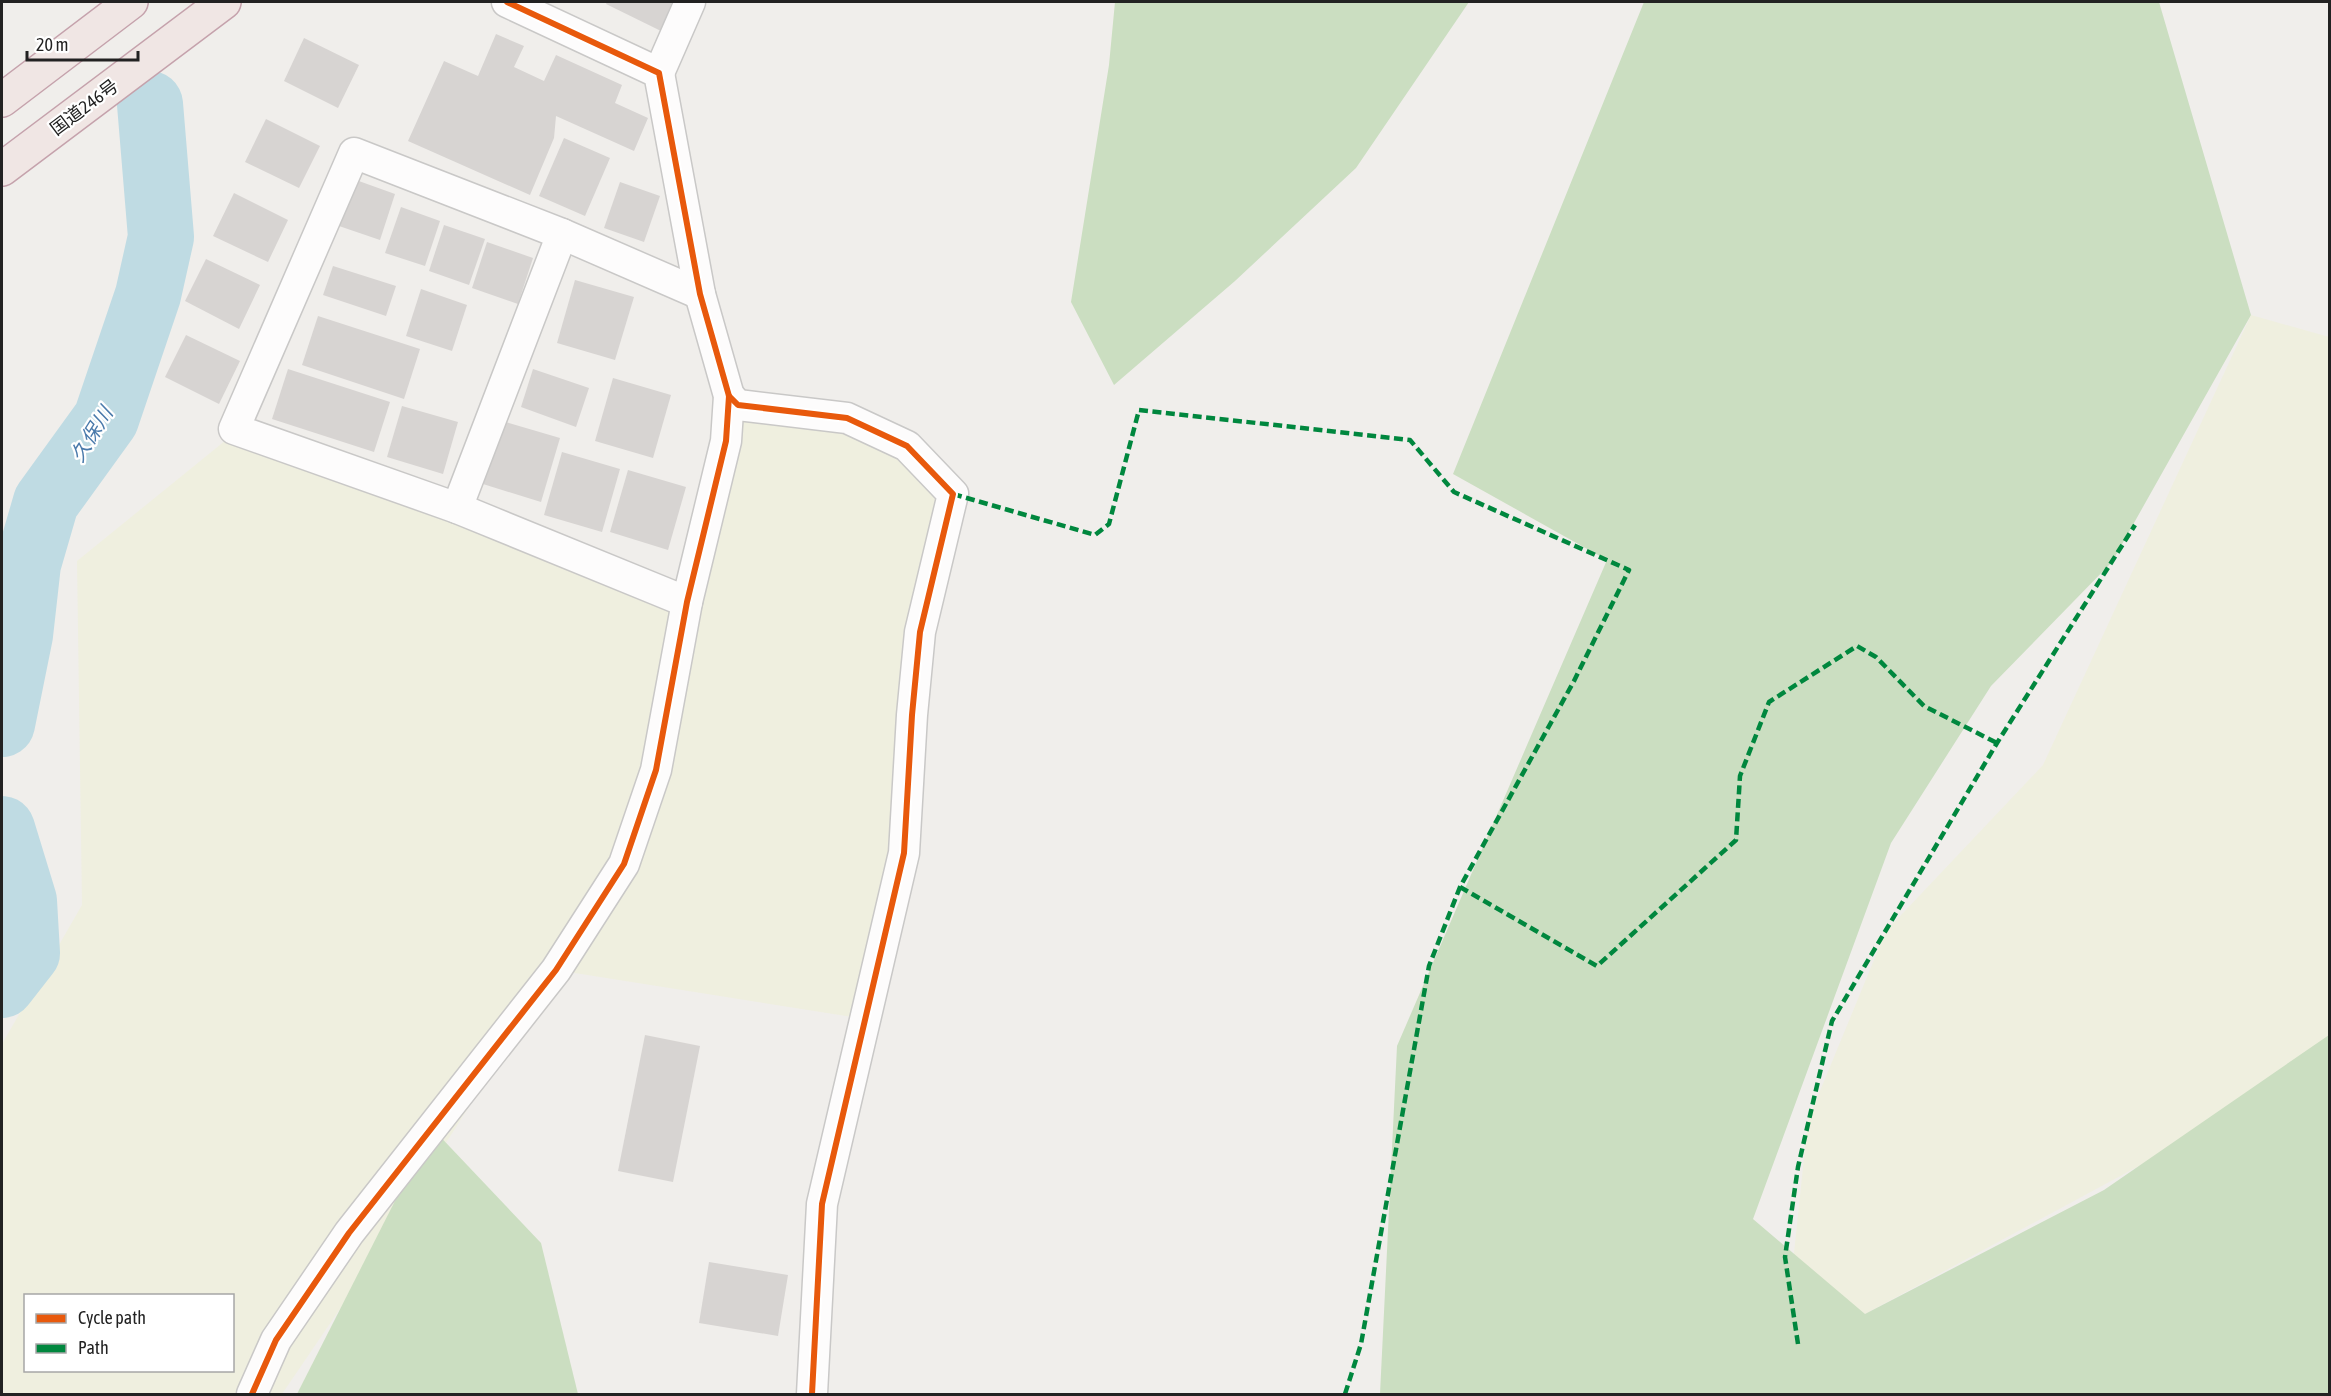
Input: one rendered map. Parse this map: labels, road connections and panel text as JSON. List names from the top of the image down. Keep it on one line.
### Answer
{"streets":{"highway":["国道246号"]},"water":["久保川"],"legend":["Cycle path","Path"],"scale_bar":"20 m"}
